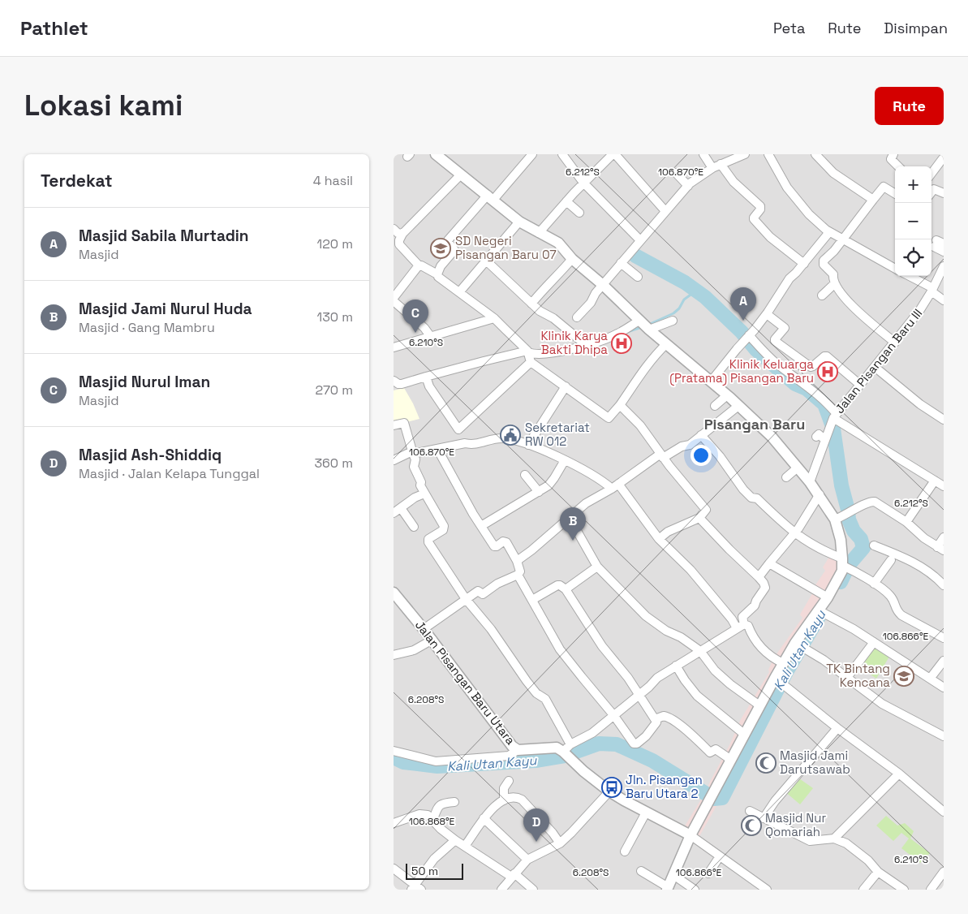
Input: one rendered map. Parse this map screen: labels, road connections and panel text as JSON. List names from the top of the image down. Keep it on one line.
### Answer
{"streets":{"street":["Jalan Pisangan Baru III","Jalan Pisangan Baru Utara"]},"districts":["Pisangan Baru"],"water":["Kali Utan Kayu"],"places":{"school or university":["SD Negeri Pisangan Baru 07","TK Bintang Kencana"],"hospital":["Klinik Karya Bakti Dhipa","Klinik Keluarga (Pratama) Pisangan Baru"],"public building":["Sekretariat RW 012"],"mosque":["Masjid Jami Darutsawab","Masjid Nur Qomariah"],"bus stop":["Jln. Pisangan Baru Utara 2"]},"scale_bar":"50 m","page":{"header":"Pathlet","nav":["Peta","Rute","Disimpan"],"buttons":"Rute","title":"Lokasi kami","heading":["Terdekat","4 hasil"],"map_buttons":["+","−"],"list":[{"mark":"A","name":"Masjid Sabila Murtadin","note":"Masjid","value":"120 m"},{"mark":"B","name":"Masjid Jami Nurul Huda","note":"Masjid · Gang Mambru","value":"130 m"},{"mark":"C","name":"Masjid Nurul Iman","note":"Masjid","value":"270 m"},{"mark":"D","name":"Masjid Ash-Shiddiq","note":"Masjid · Jalan Kelapa Tunggal","value":"360 m"}],"pins":["A","C","B","D"],"scale":"50 m"},"coordinates":["6.212°S","106.870°E","6.210°S","106.866°E","6.208°S","106.868°E"]}
